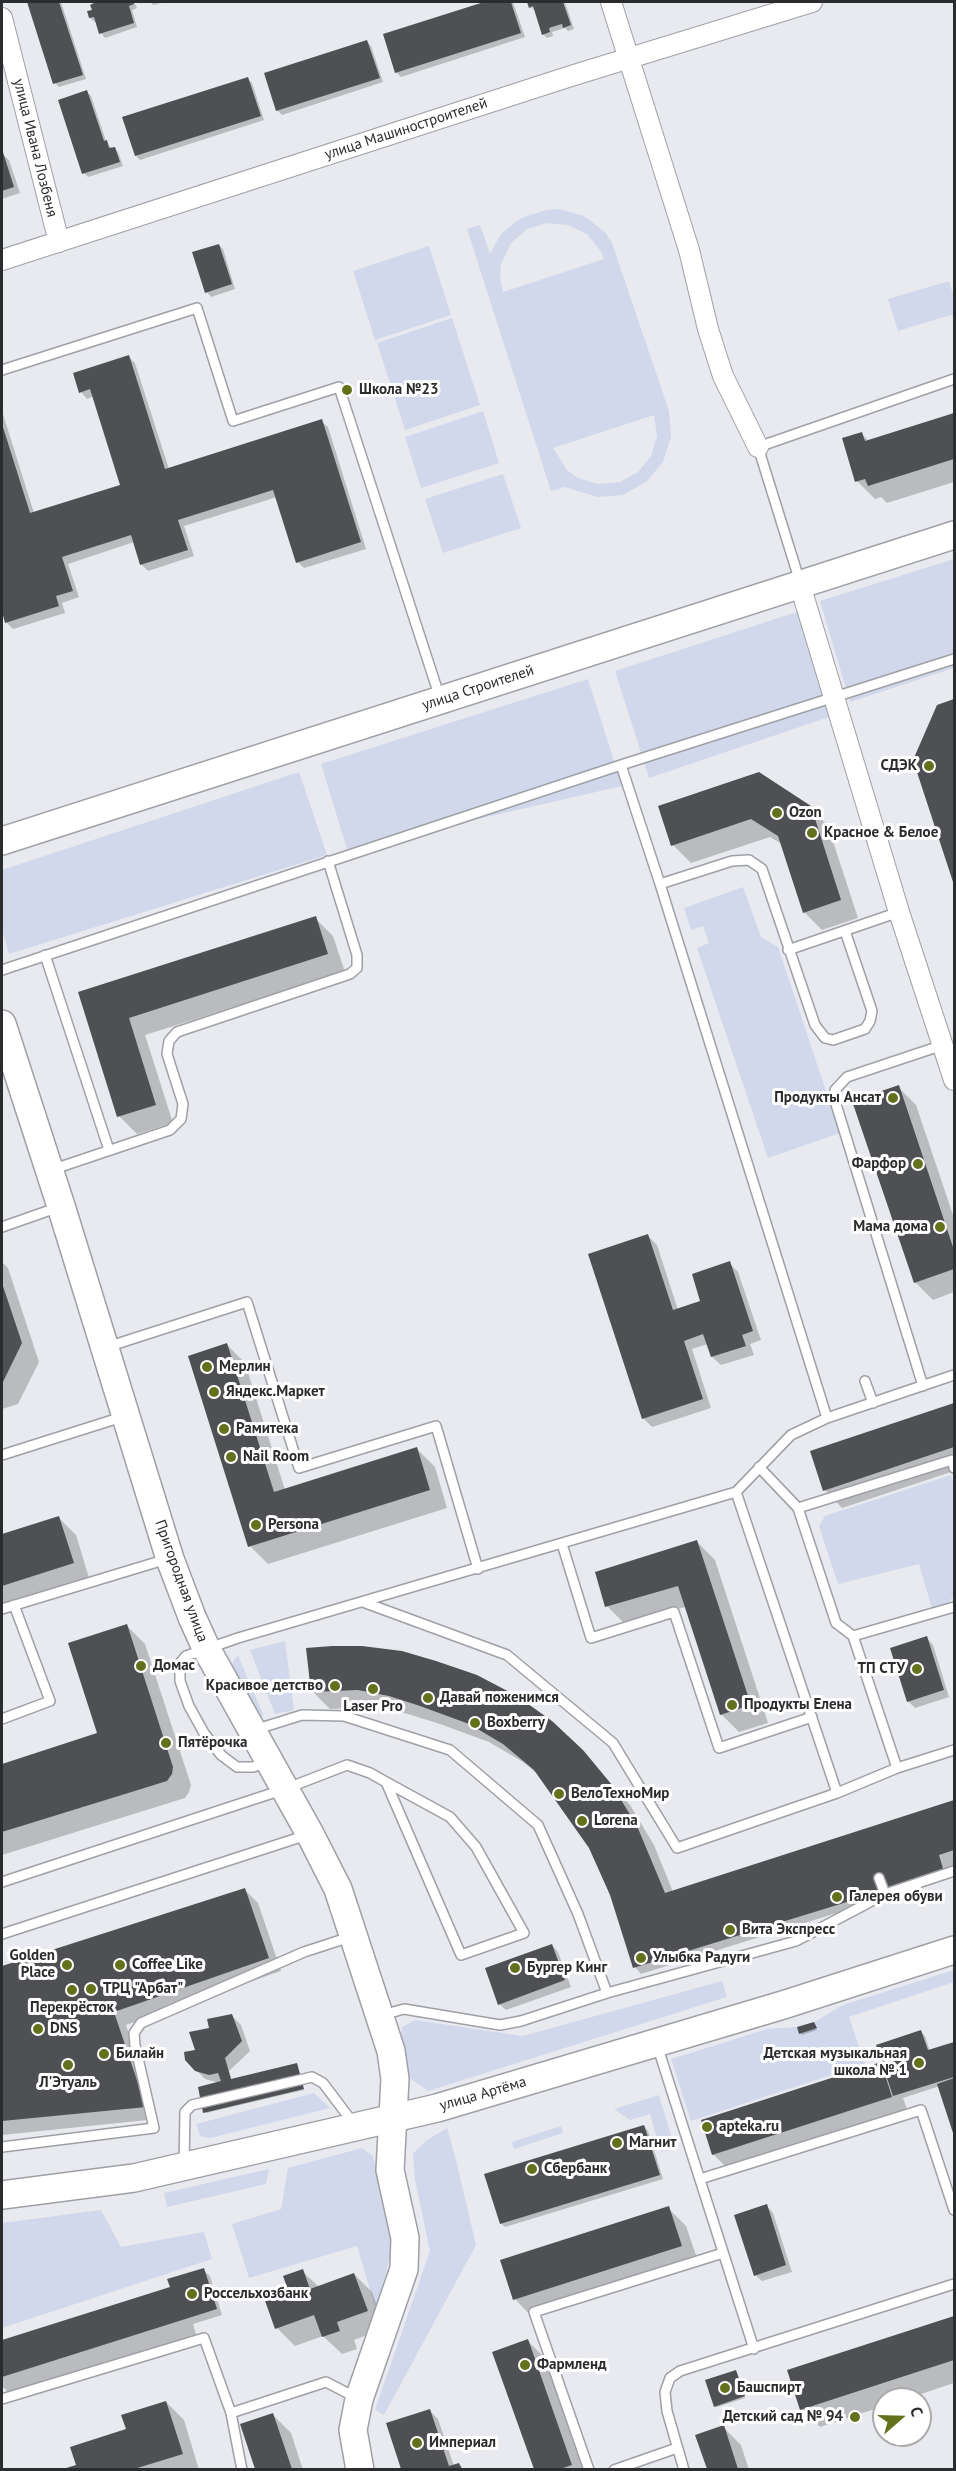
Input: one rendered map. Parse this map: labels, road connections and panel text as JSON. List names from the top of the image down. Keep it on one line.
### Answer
{"streets":{"street":["улица Машиностроителей","улица Ивана Лозбеня","улица Строителей","Пригородная улица","улица Артёма"]},"crossings":[["улица Машиностроителей","улица Ивана Лозбеня"],["Пригородная улица","улица Артёма"]],"places":["Школа №23","СДЭК","Ozon","Красное & Белое","Продукты Ансат","Фарфор","Мама дома","Мерлин","Яндекс.Маркет","Рамитека","Nail Room","Persona","Домас","ТП СТУ","Красивое детство","Laser Pro","Давай поженимся","Продукты Елена","Boxberry","Пятёрочка","ВелоТехноМир","Lorena","Галерея обуви","Вита Экспресс","Улыбка Радуги","Golden Place","Coffee Like","Бургер Кинг","ТРЦ \"Арбат\"","Перекрёсток","DNS","Билайн","Детская музыкальная школа № 1","Л'Этуаль","apteka.ru","Магнит","Сбербанк","Россельхозбанк","Фармленд","Башспирт","Детский сад № 94","Империал"],"north":"right"}
